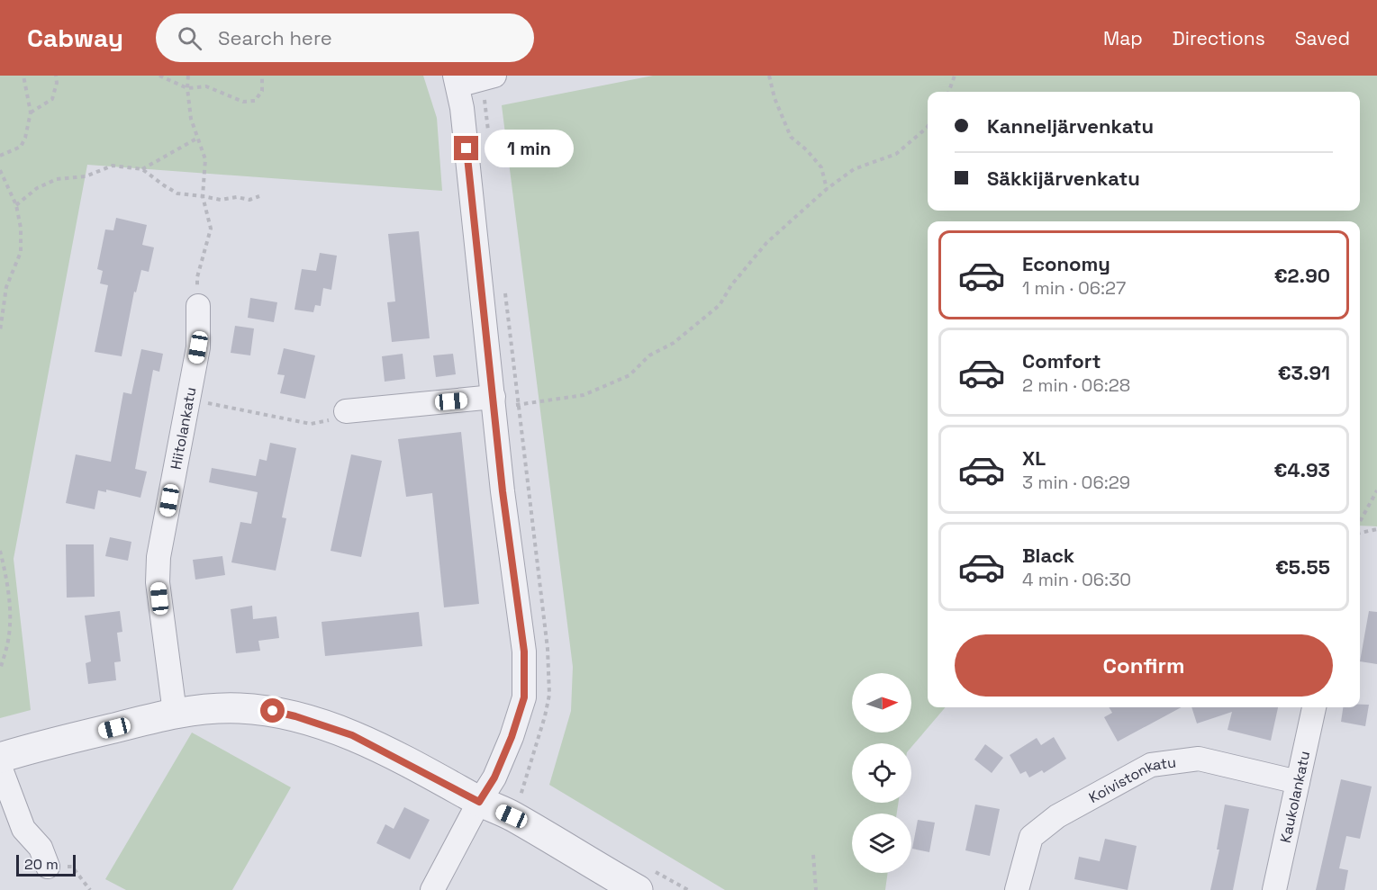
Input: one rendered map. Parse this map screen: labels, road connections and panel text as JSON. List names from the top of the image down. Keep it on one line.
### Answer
{"streets":{"street":["Hiitolankatu","Koivistonkatu","Kaukolankatu"]},"crossings":[["Koivistonkatu","Kaukolankatu"]],"scale_bar":"20 m","north":"right","page":{"header":"Cabway","search":"Search here","nav":["Map","Directions","Saved"],"banner":["Kanneljärvenkatu","Säkkijärvenkatu"],"bubble":"1 min","list":[{"name":"Economy","note":"1 min · 06:27","value":"€2.90"},{"name":"Comfort","note":"2 min · 06:28","value":"€3.91"},{"name":"XL","note":"3 min · 06:29","value":"€4.93"},{"name":"Black","note":"4 min · 06:30","value":"€5.55"}],"buttons":"Confirm","scale":"20 m"}}
